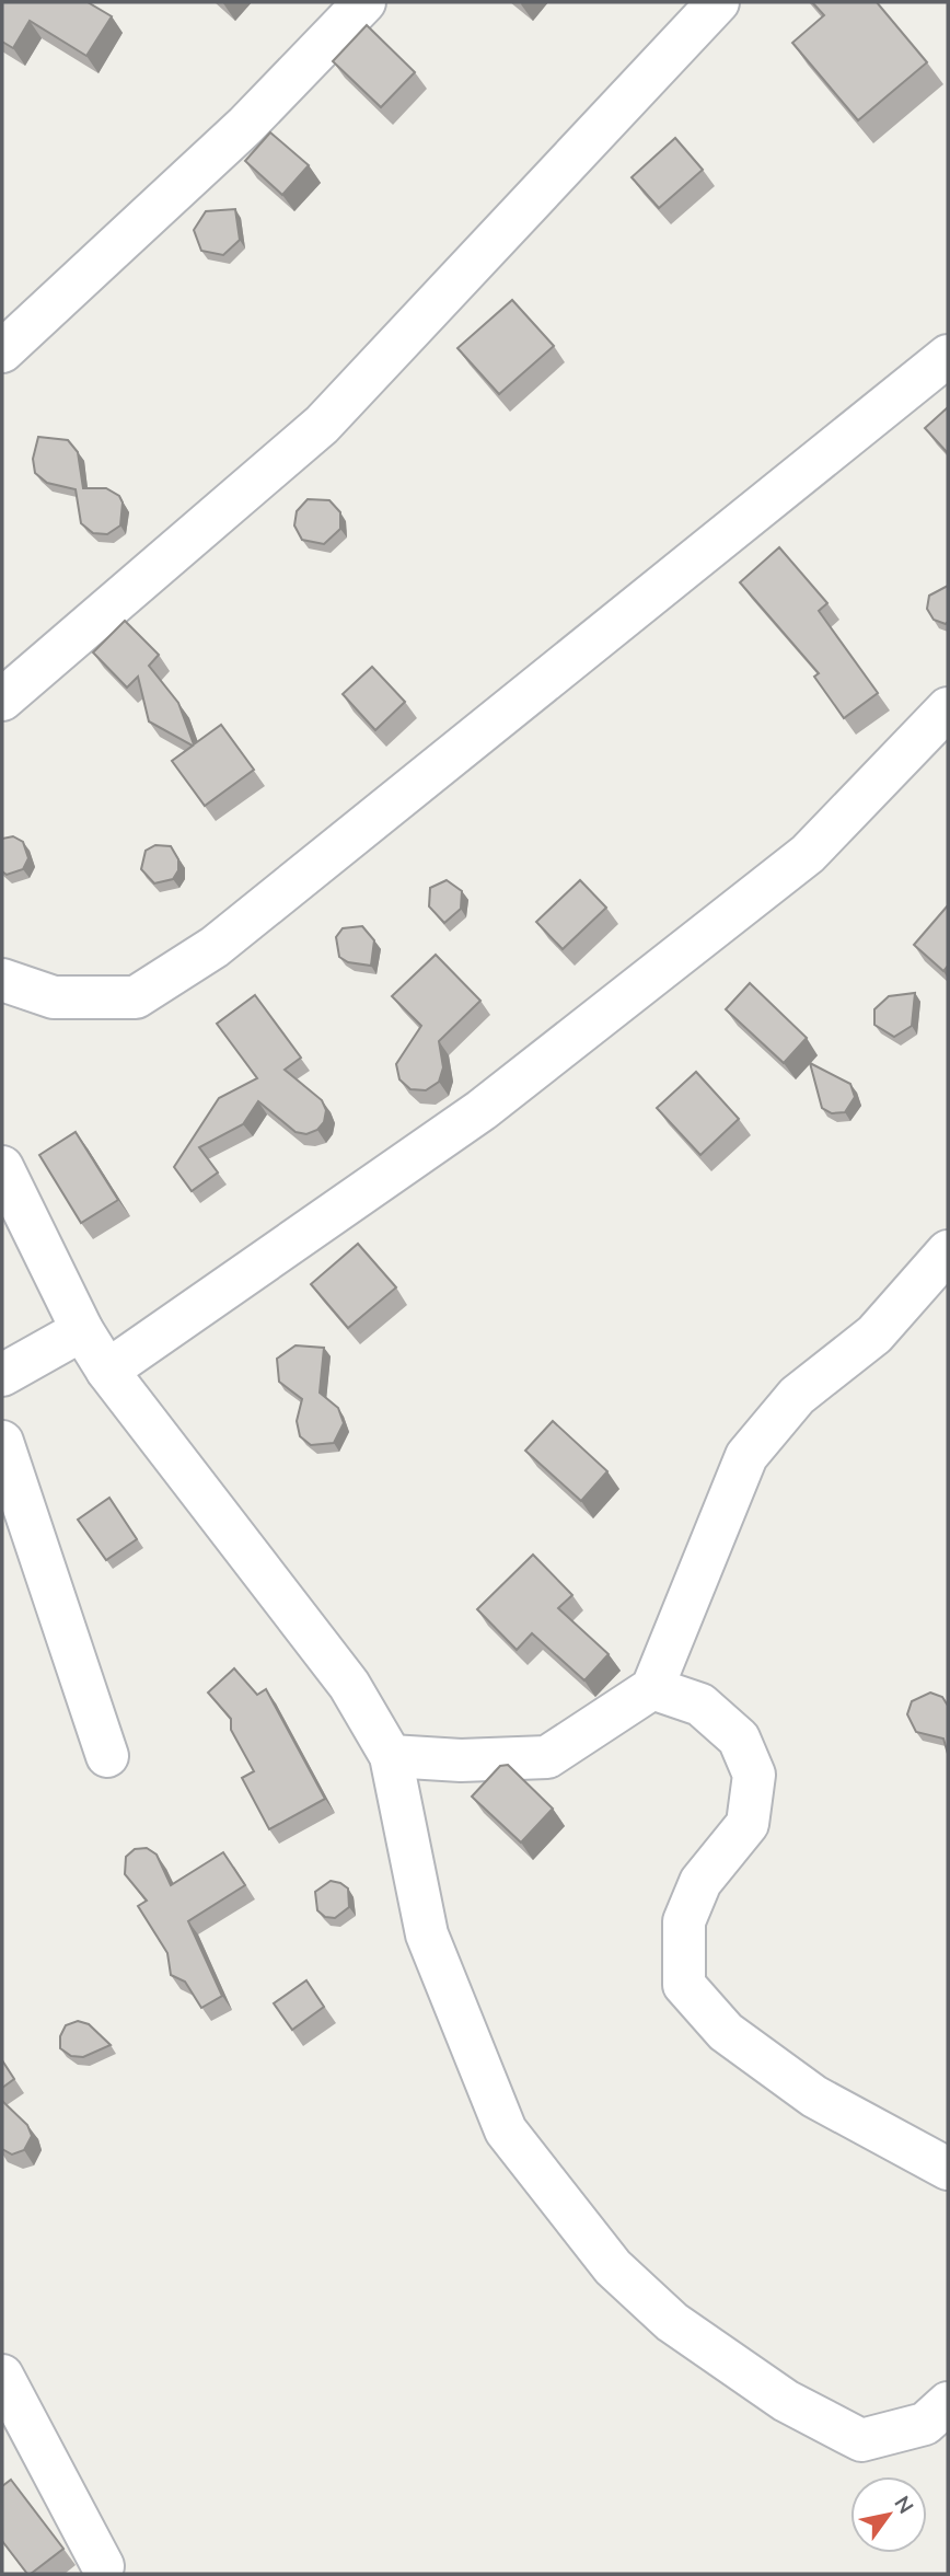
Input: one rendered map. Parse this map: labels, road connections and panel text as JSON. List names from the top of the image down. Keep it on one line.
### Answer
{"north":"top right"}
